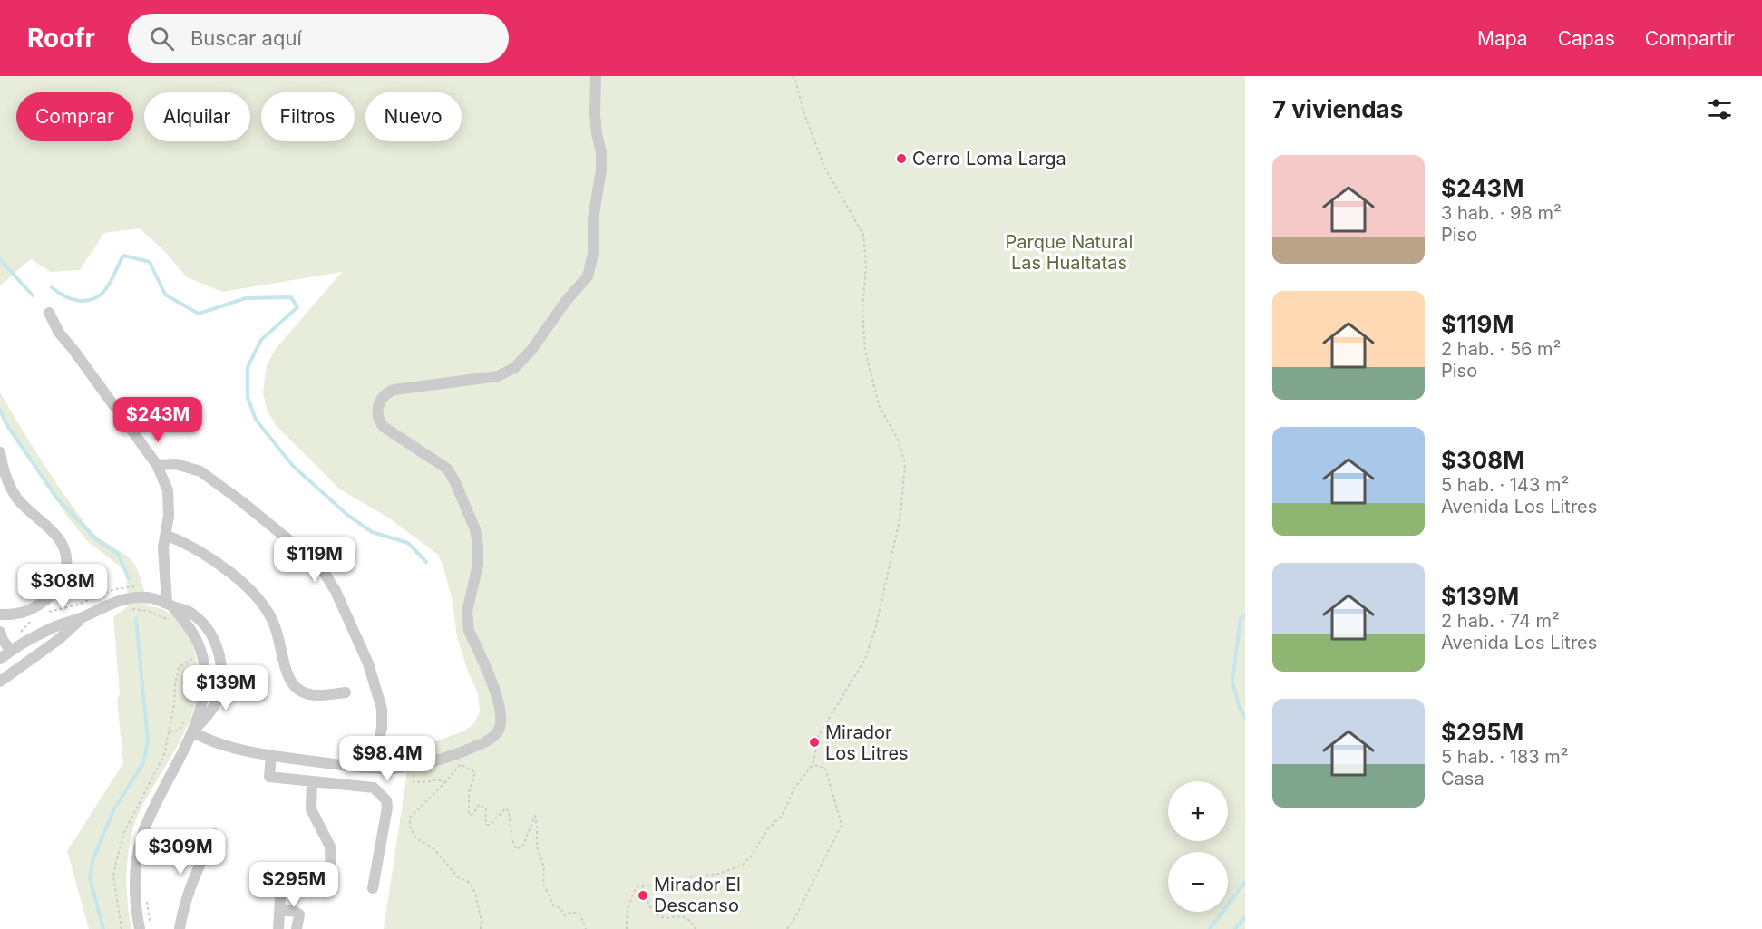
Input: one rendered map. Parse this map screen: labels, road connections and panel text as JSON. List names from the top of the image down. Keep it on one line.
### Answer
{"parks":["Parque Natural Las Hualtatas"],"places":["Cerro Loma Larga","Mirador Los Litres","Mirador El Descanso"],"page":{"header":"Roofr","search":"Buscar aquí","nav":["Mapa","Capas","Compartir"],"heading":"7 viviendas","chip":["Comprar","Alquilar","Filtros","Nuevo"],"list":[{"name":"$243M","note":"3 hab. · 98 m² · Piso"},{"name":"$119M","note":"2 hab. · 56 m² · Piso"},{"name":"$308M","note":"5 hab. · 143 m² · Avenida Los Litres"},{"name":"$139M","note":"2 hab. · 74 m² · Avenida Los Litres"},{"name":"$295M","note":"5 hab. · 183 m² · Casa"}],"price":["$243M","$119M","$308M","$139M","$98.4M","$309M","$295M"],"map_buttons":["+","−"]}}
